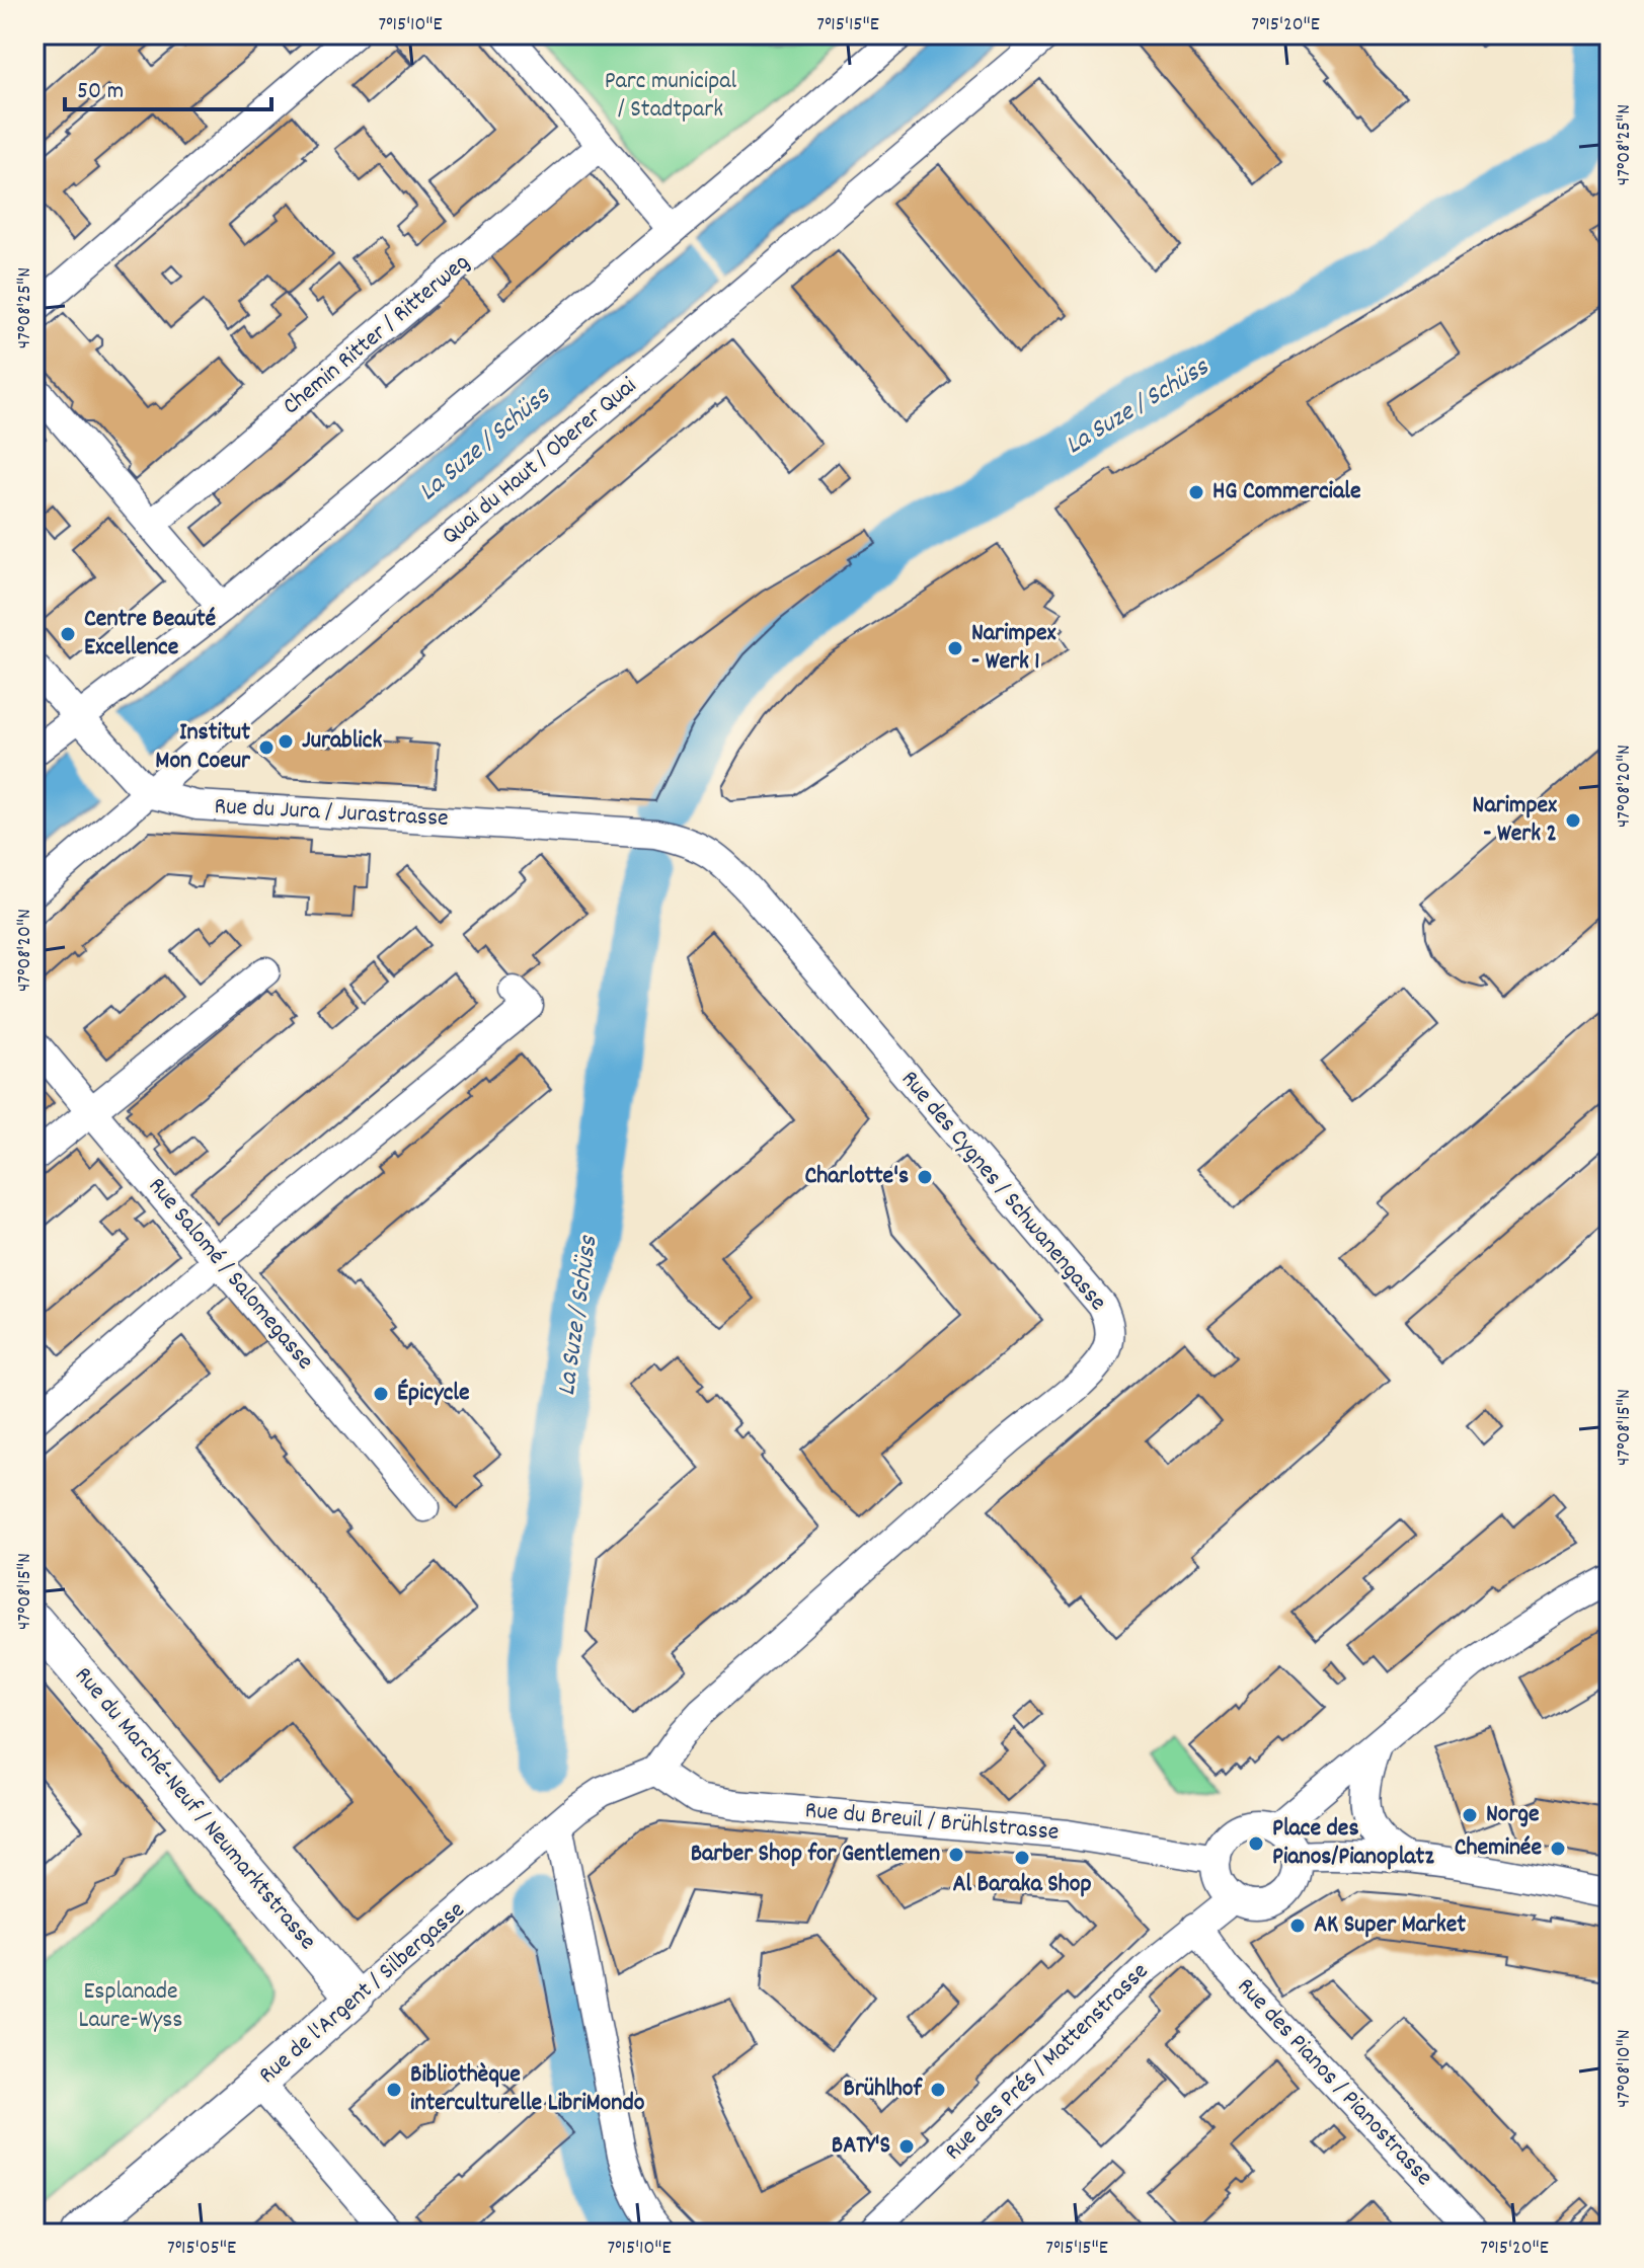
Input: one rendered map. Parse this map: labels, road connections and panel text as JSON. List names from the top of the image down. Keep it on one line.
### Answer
{"streets":{"main road":["Rue du Marché-Neuf / Neumarktstrasse","Rue de l'Argent / Silbergasse"],"street":["Chemin Ritter / Ritterweg","Quai du Haut / Oberer Quai","Rue du Jura / Jurastrasse","Rue des Cygnes / Schwanengasse","Rue Salomé / Salomegasse","Rue du Breuil / Brühlstrasse","Rue des Prés / Mattenstrasse","Rue des Pianos / Pianostrasse"]},"crossings":[["Quai du Haut / Oberer Quai","Rue du Jura / Jurastrasse"],["Rue du Jura / Jurastrasse","Rue des Cygnes / Schwanengasse"],["Rue des Cygnes / Schwanengasse","Rue du Breuil / Brühlstrasse"],["Rue des Cygnes / Schwanengasse","Rue de l'Argent / Silbergasse"],["Rue du Marché-Neuf / Neumarktstrasse","Rue de l'Argent / Silbergasse"],["Rue du Breuil / Brühlstrasse","Rue de l'Argent / Silbergasse"],["Rue du Breuil / Brühlstrasse","Rue des Prés / Mattenstrasse"],["Rue des Prés / Mattenstrasse","Rue des Pianos / Pianostrasse"]],"water":["La Suze / Schüss"],"parks":["Parc municipal / Stadtpark","Esplanade Laure-Wyss"],"places":["HG Commerciale","Centre Beauté Excellence","Narimpex - Werk 1","Jurablick","Institut Mon Coeur","Narimpex - Werk 2","Charlotte's","Épicycle","Norge","Place des Pianos/Pianoplatz","Cheminée","Barber Shop for Gentlemen","Al Baraka Shop","AK Super Market","Bibliothèque interculturelle LibriMondo","Brühlhof","BATY'S"],"scale_bar":"50 m","coordinates":["7°15'10\"E","7°15'15\"E","7°15'20\"E","47°08'25\"N","47°08'20\"N","47°08'15\"N","47°08'10\"N","7°15'05\"E"]}
